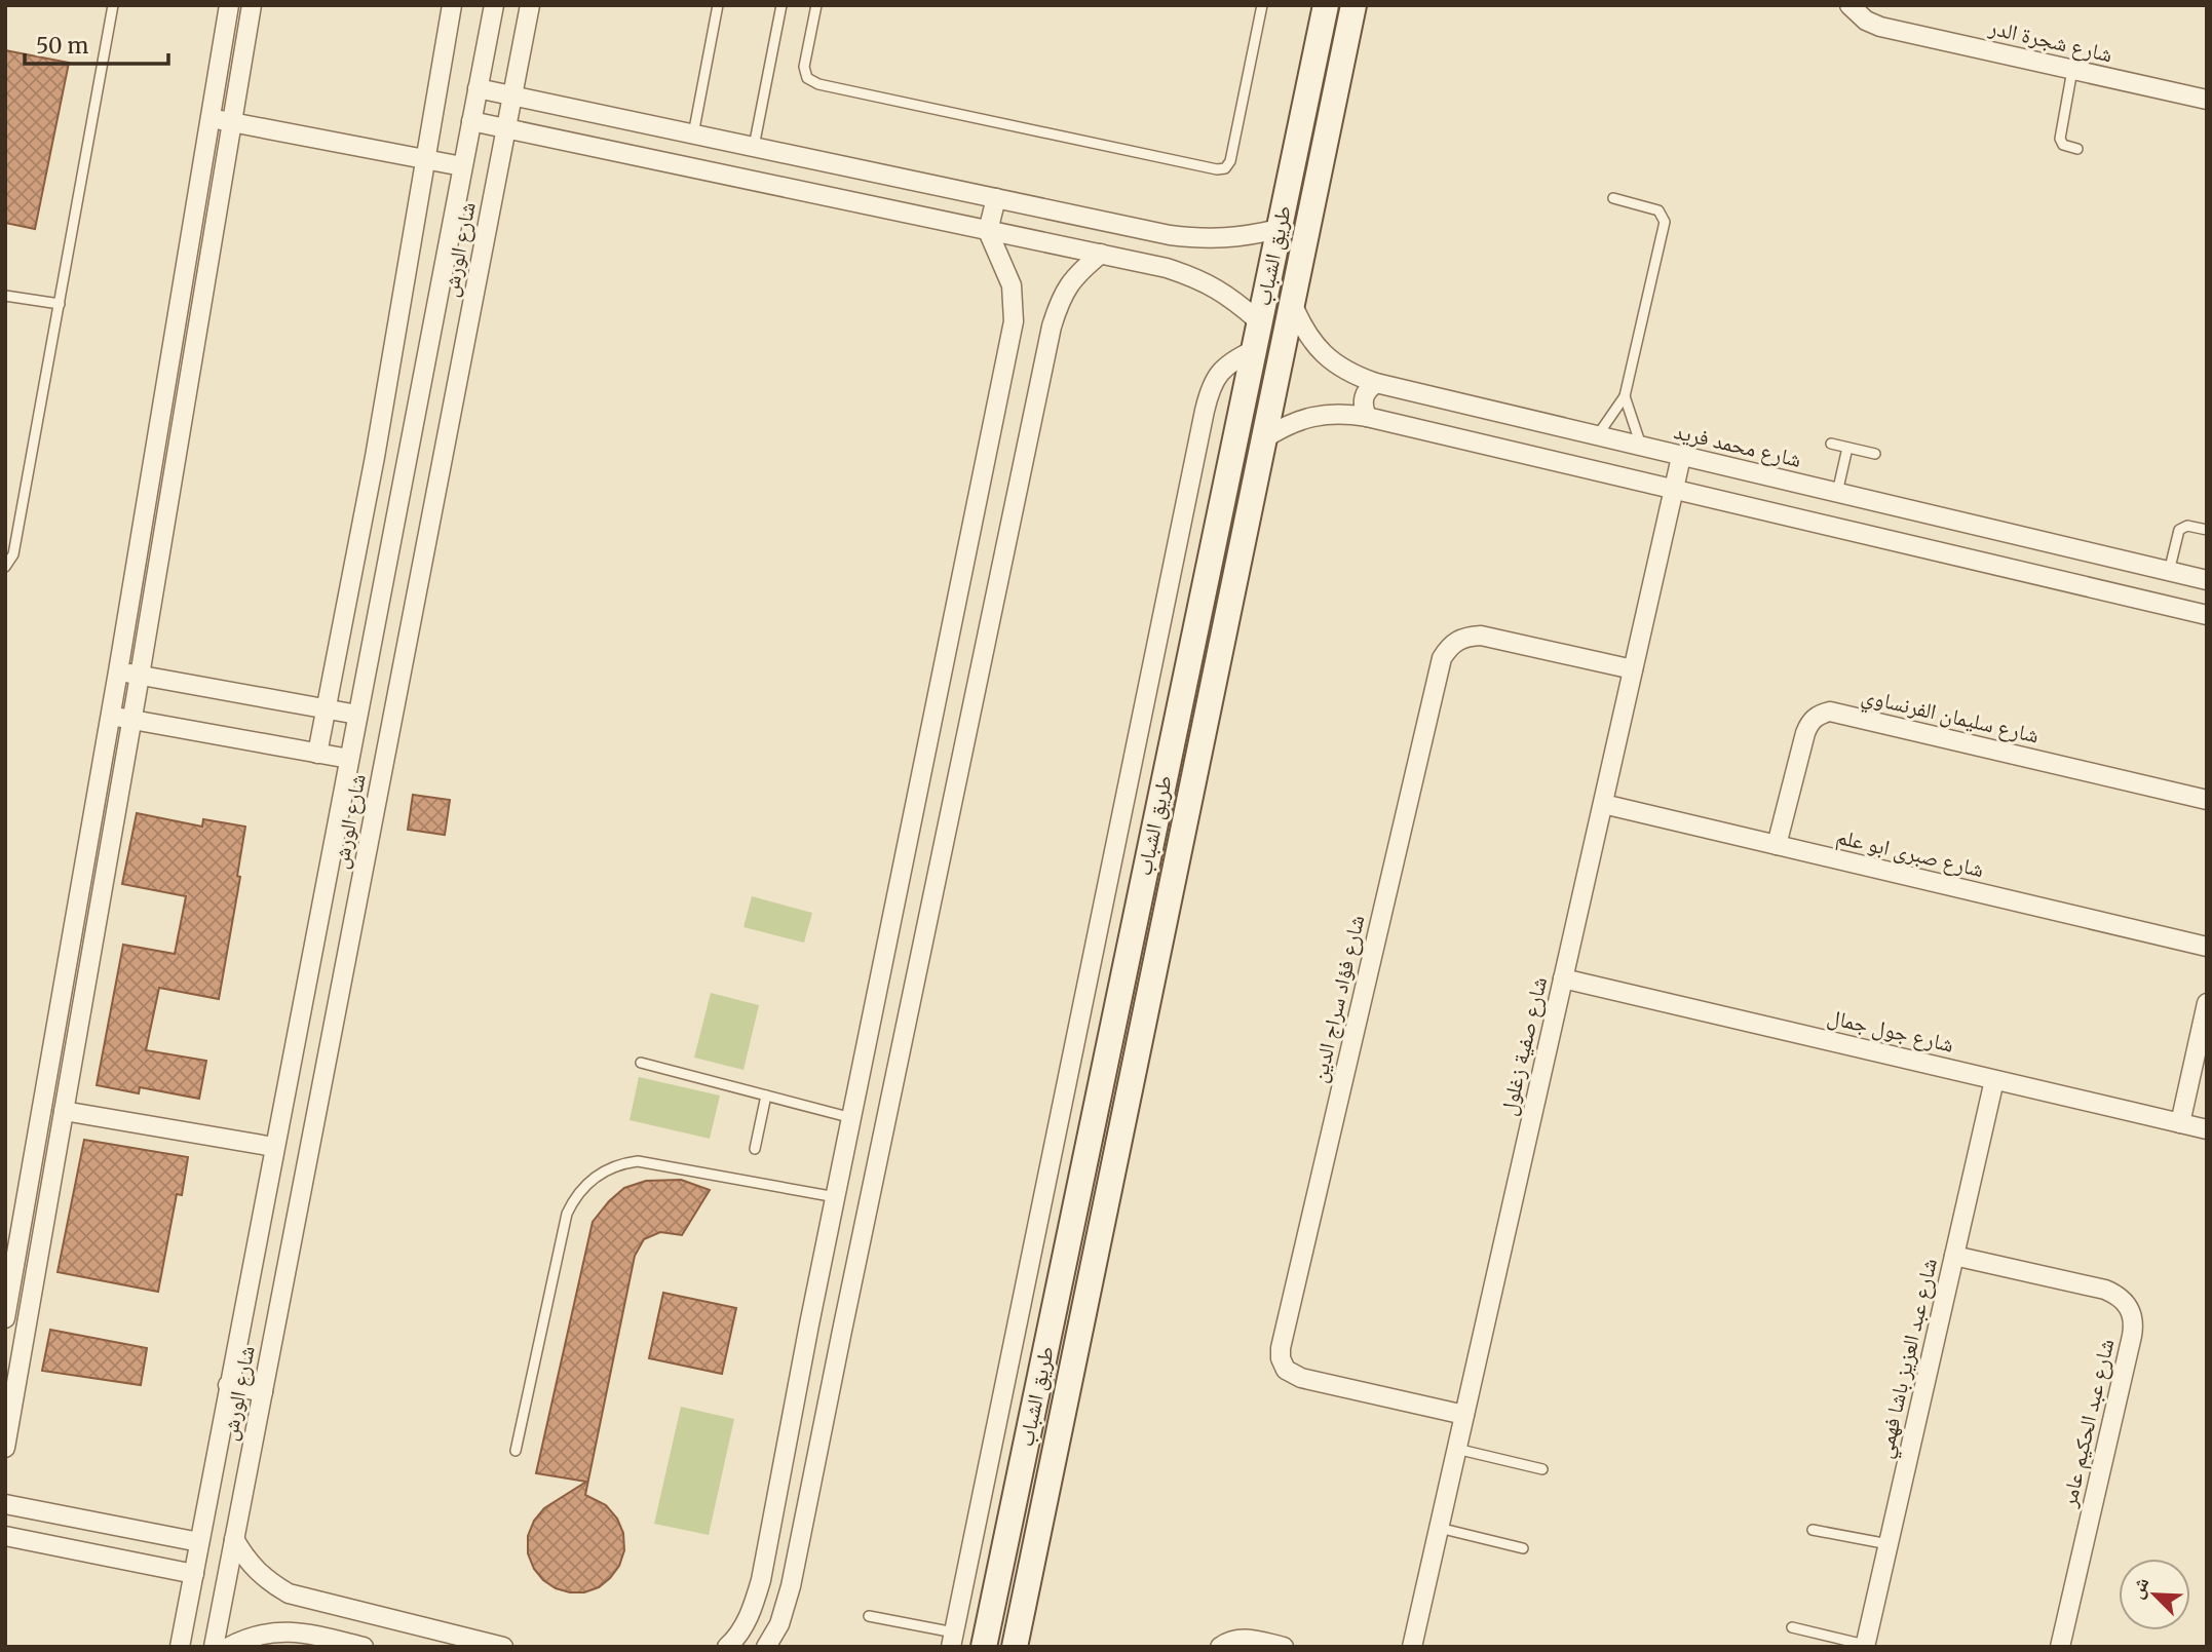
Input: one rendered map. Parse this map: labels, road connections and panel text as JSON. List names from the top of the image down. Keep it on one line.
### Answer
{"streets":{"street":["شارع شجرة الدر","شارع الورش","طريق الشباب","شارع محمد فريد","شارع سليمان الفرنساوي","شارع صبرى ابو علم","شارع فؤاد سراج الدين","شارع جول جمال","شارع صفية زغلول","شارع عبد العزيز باشا فهمي","شارع عبد الحكيم عامر"]},"crossings":[["طريق الشباب","شارع محمد فريد"],["شارع محمد فريد","شارع صفية زغلول"],["شارع سليمان الفرنساوي","شارع صبرى ابو علم"],["شارع صبرى ابو علم","شارع صفية زغلول"],["شارع فؤاد سراج الدين","شارع صفية زغلول"],["شارع جول جمال","شارع صفية زغلول"],["شارع جول جمال","شارع عبد العزيز باشا فهمي"],["شارع عبد العزيز باشا فهمي","شارع عبد الحكيم عامر"]],"scale_bar":"50 m","north":"top left"}
